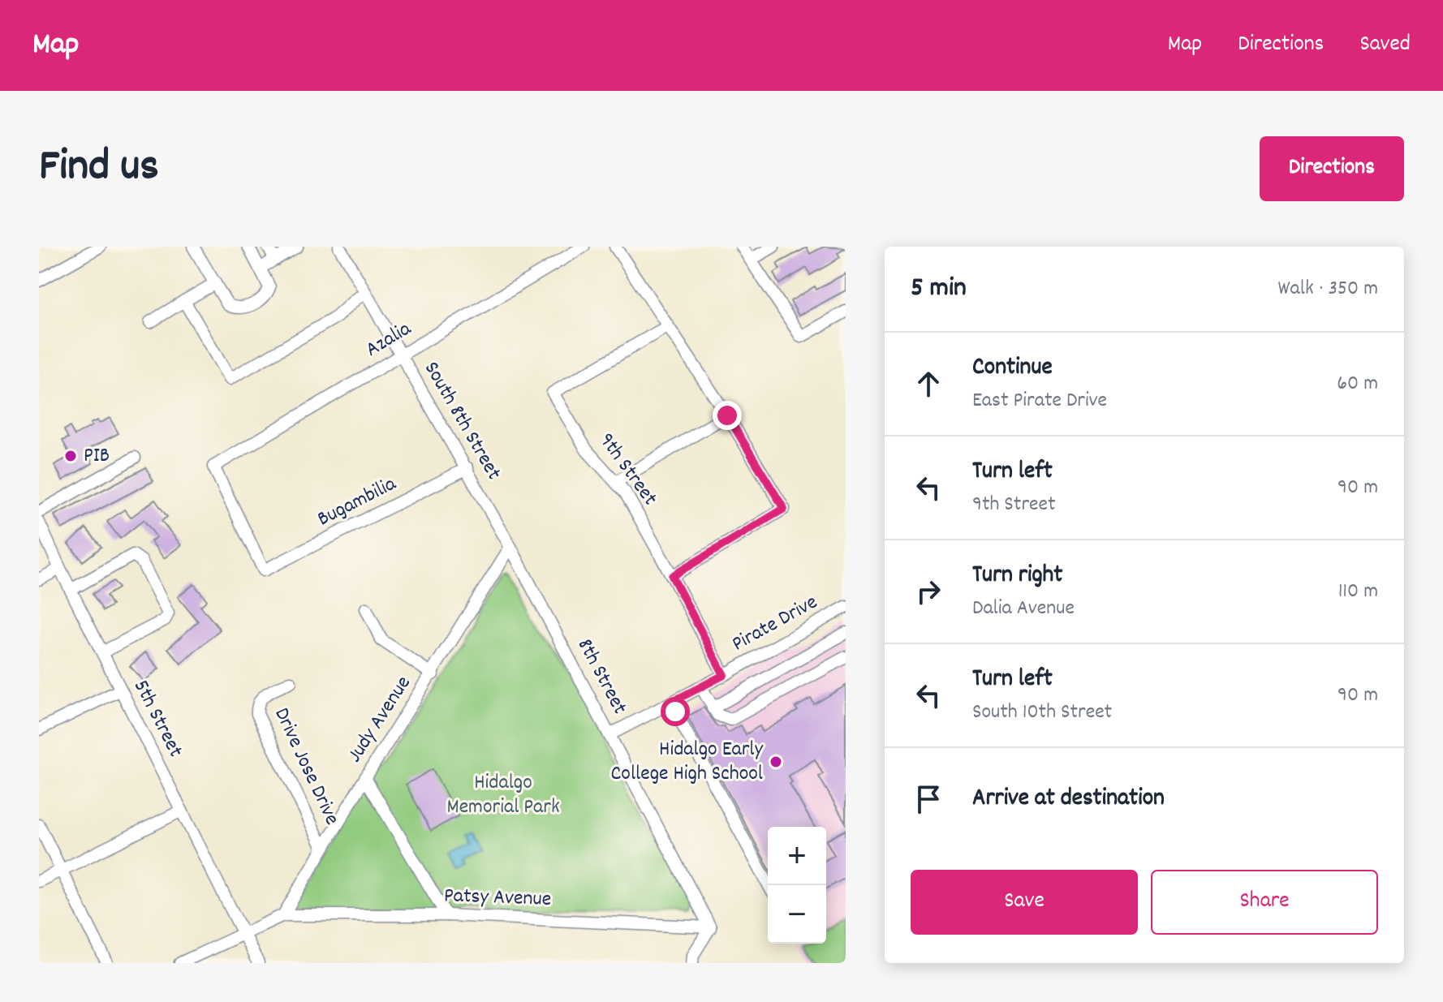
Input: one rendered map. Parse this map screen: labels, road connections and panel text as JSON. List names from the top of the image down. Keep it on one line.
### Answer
{"streets":{"street":["Azalia","South 8th Street","9th Street","Bugambilia","Pirate Drive","8th Street","5th Street","Judy Avenue","Drive Jose Drive","Patsy Avenue"]},"crossings":[["Azalia","South 8th Street"],["Azalia","Bugambilia"],["South 8th Street","Bugambilia"],["South 8th Street","8th Street"],["South 8th Street","Judy Avenue"],["9th Street","Pirate Drive"],["Pirate Drive","8th Street"],["8th Street","Judy Avenue"],["8th Street","Patsy Avenue"],["Judy Avenue","Drive Jose Drive"],["Judy Avenue","Patsy Avenue"]],"parks":["Hidalgo Memorial Park"],"places":["PIB","Hidalgo Early College High School"],"page":{"header":"Map","nav":["Map","Directions","Saved"],"title":"Find us","buttons":["Directions",["Save","Share"]],"heading":["5 min","Walk · 350 m"],"list":[["Continue","East Pirate Drive","60 m"],["Turn left","9th Street","90 m"],["Turn right","Dalia Avenue","110 m"],["Turn left","South 10th Street","90 m"],"Arrive at destination"],"map_buttons":["+","−"]}}
